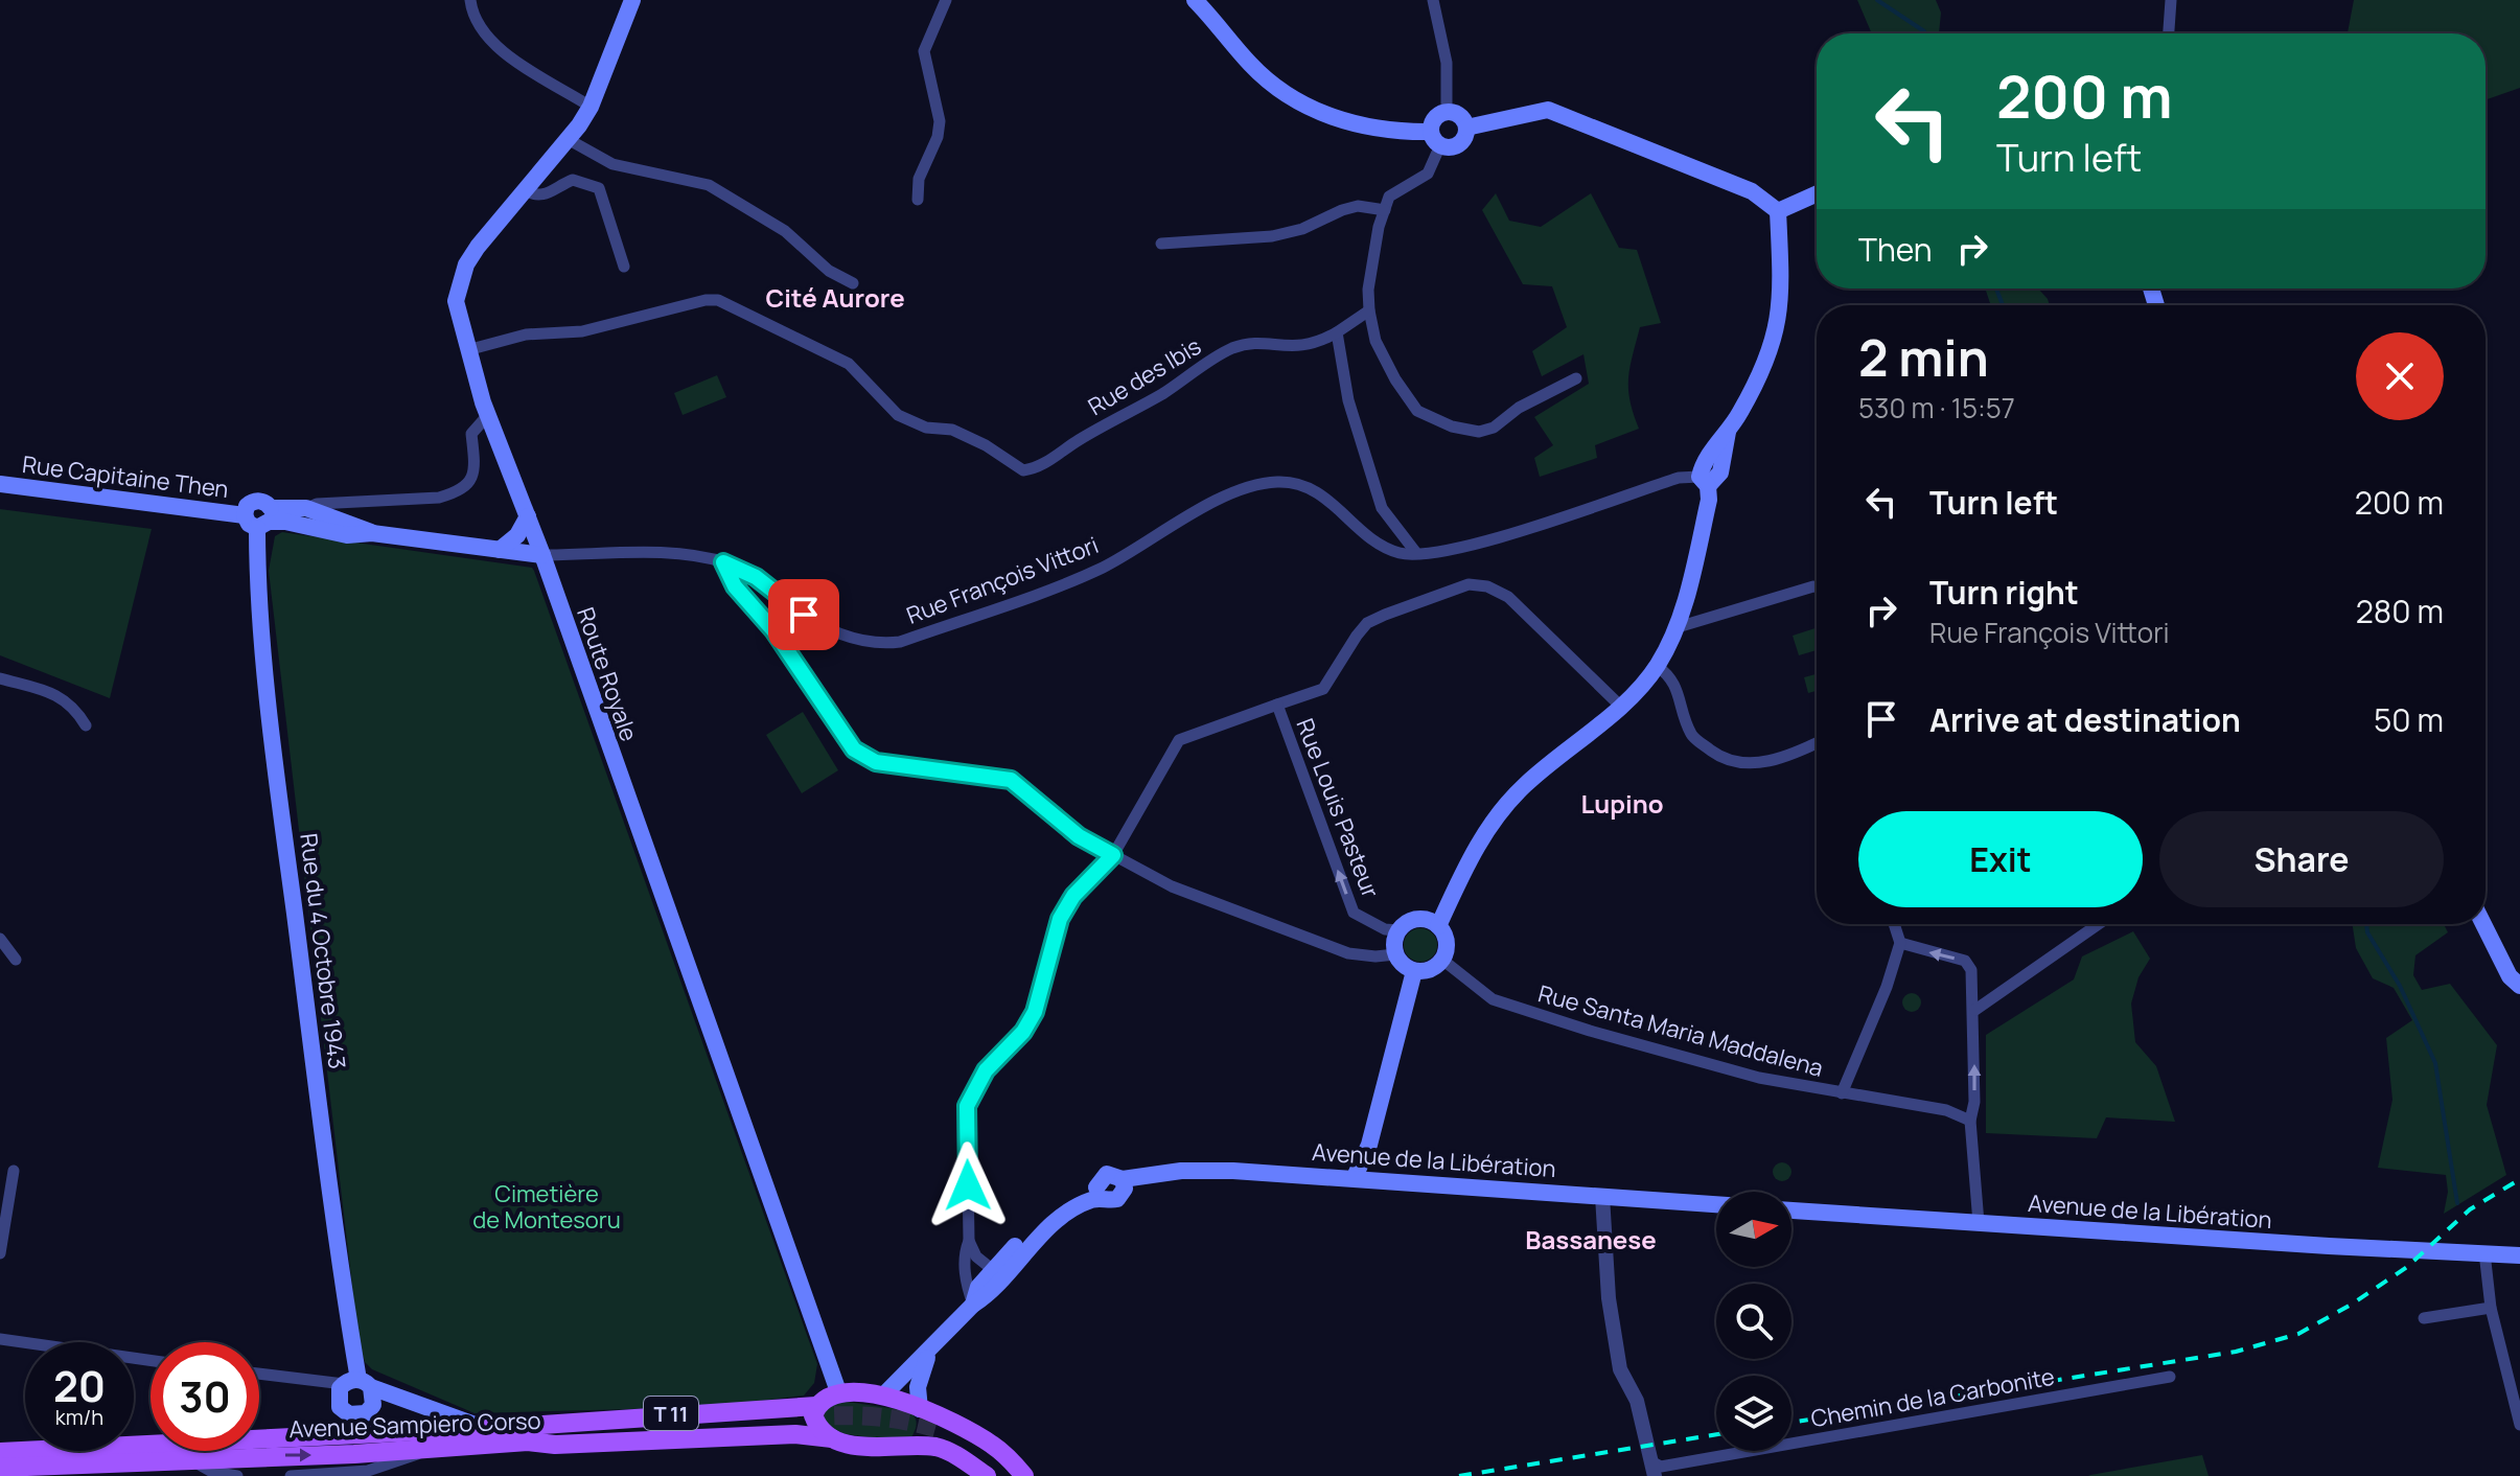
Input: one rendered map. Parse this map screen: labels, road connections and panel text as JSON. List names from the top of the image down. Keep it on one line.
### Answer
{"streets":{"main road":["Rue Capitaine Then","Route Royale","Rue du 4 Octobre 1943","Avenue de la Libération","T 11","Avenue Sampiero Corso"],"street":["Rue des Ibis","Rue François Vittori","Rue Louis Pasteur","Rue Santa Maria Maddalena","Chemin de la Carbonite"]},"crossings":[["Rue des Ibis","Route Royale"],["Rue Capitaine Then","Rue François Vittori"],["Rue Capitaine Then","Route Royale"],["Rue Capitaine Then","Rue du 4 Octobre 1943"],["Rue François Vittori","Route Royale"],["Rue Louis Pasteur","Rue Santa Maria Maddalena"]],"one_way":["Rue Louis Pasteur"],"districts":["Cité Aurore","Lupino","Bassanese"],"parks":["Cimetière de Montesoru"],"north":"right","page":{"turn":["200 m","Turn left"],"then":"Then","heading":["2 min","530 m · 15:57"],"list":[{"name":"Turn left","value":"200 m"},{"name":"Turn right","note":"Rue François Vittori","value":"280 m"},{"name":"Arrive at destination","value":"50 m"}],"buttons":["Exit","Share"],"speed":"20 km/h","limit":"30"}}
